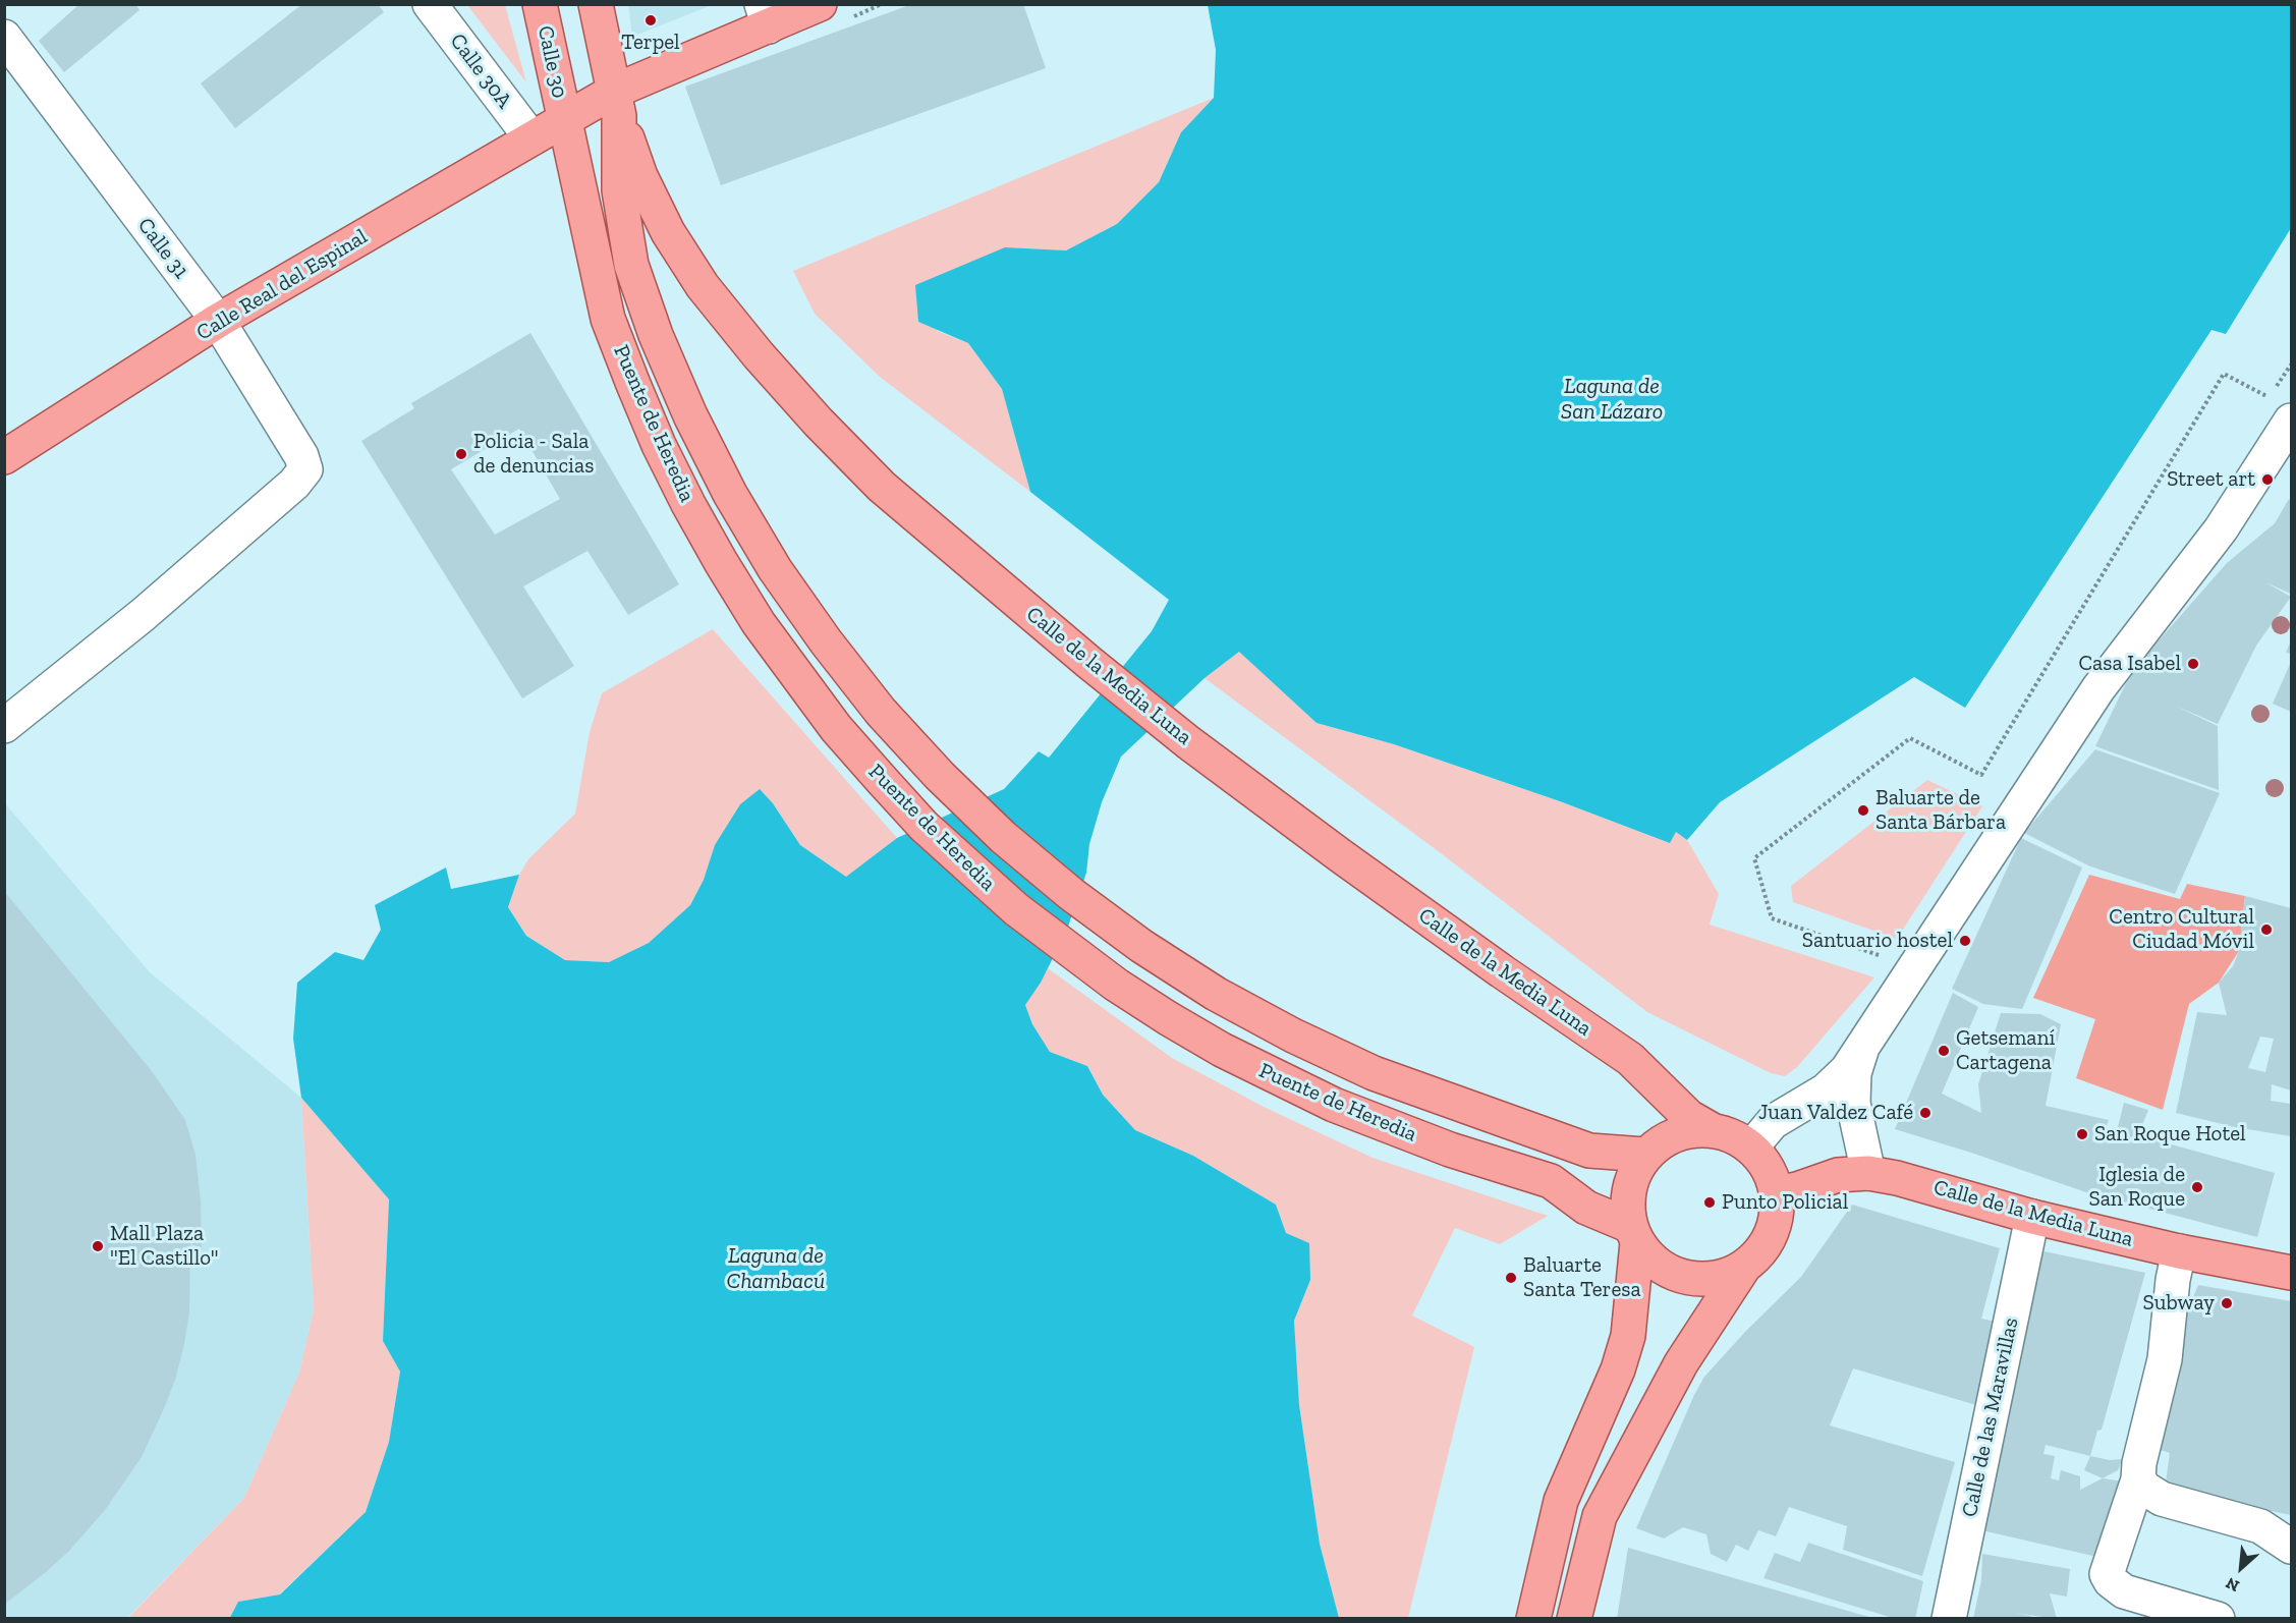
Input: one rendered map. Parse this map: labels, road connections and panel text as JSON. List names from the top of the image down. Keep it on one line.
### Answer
{"streets":{"main road":["Calle 30","Calle Real del Espinal","Puente de Heredia","Calle de la Media Luna"],"street":["Calle 30A","Calle 31","Calle de las Maravillas"]},"crossings":[["Calle 30","Calle Real del Espinal"],["Calle 30","Puente de Heredia"],["Calle 30A","Calle Real del Espinal"],["Calle 31","Calle Real del Espinal"],["Calle Real del Espinal","Puente de Heredia"],["Calle Real del Espinal","Calle de la Media Luna"],["Puente de Heredia","Calle de la Media Luna"],["Calle de la Media Luna","Calle de las Maravillas"]],"water":["Laguna de San Lázaro","Laguna de Chambacú"],"places":["Terpel","Policia - Sala de denuncias","Street art","Casa Isabel","Baluarte de Santa Bárbara","Centro Cultural Ciudad Móvil","Santuario hostel","Getsemaní Cartagena","Juan Valdez Café","San Roque Hotel","Iglesia de San Roque","Punto Policial","Mall Plaza \"El Castillo\"","Baluarte Santa Teresa","Subway"],"north":"bottom left"}
